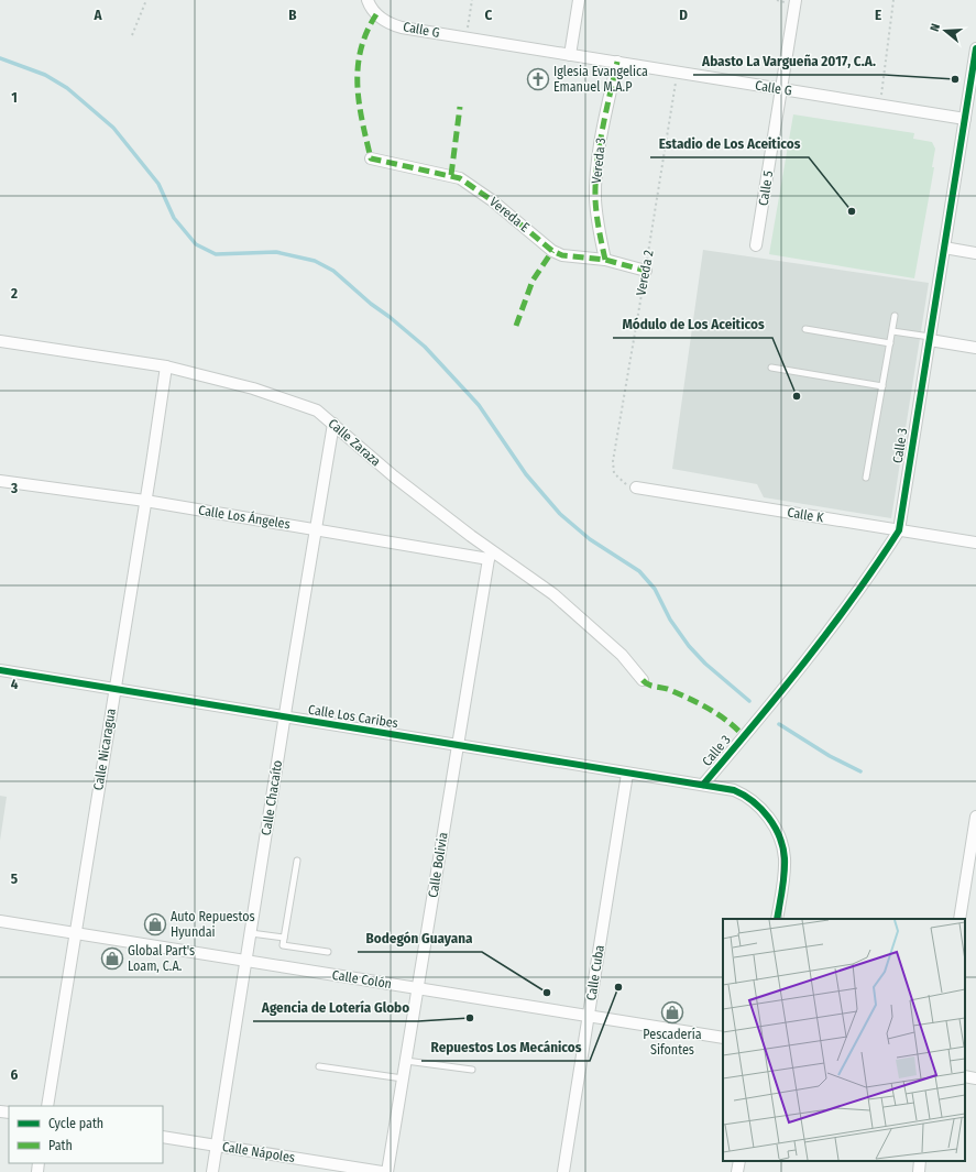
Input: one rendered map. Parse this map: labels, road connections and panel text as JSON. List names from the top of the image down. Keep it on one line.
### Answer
{"streets":{"street":["Calle G","Vereda 3","Calle 5","Vereda E","Calle Zaraza","Calle 3","Calle K","Calle Los Ángeles","Calle Los Caribes","Calle Nicaragua","Calle Chacaíto","Calle Bolivia","Calle Cuba","Calle Colón","Calle Nápoles"],"path":["Vereda 2"]},"crossings":[["Calle G","Vereda 3"],["Calle G","Calle 5"],["Calle G","Vereda 2"],["Calle G","Calle 3"],["Vereda 3","Vereda E"],["Vereda E","Vereda 2"],["Vereda 2","Calle K"],["Calle Zaraza","Calle Los Ángeles"],["Calle Zaraza","Calle Nicaragua"],["Calle Zaraza","Calle Chacaíto"],["Calle Zaraza","Calle Bolivia"],["Calle 3","Calle K"],["Calle 3","Calle Los Caribes"],["Calle Los Ángeles","Calle Nicaragua"],["Calle Los Ángeles","Calle Chacaíto"],["Calle Los Ángeles","Calle Bolivia"],["Calle Los Caribes","Calle Nicaragua"],["Calle Los Caribes","Calle Chacaíto"],["Calle Los Caribes","Calle Bolivia"],["Calle Los Caribes","Calle Cuba"],["Calle Nicaragua","Calle Colón"],["Calle Chacaíto","Calle Colón"],["Calle Chacaíto","Calle Nápoles"],["Calle Bolivia","Calle Colón"],["Calle Cuba","Calle Colón"]],"places":{"church":["Iglesia Evangelica Emanuel M.A.P"],"other":["Abasto La Vargueña 2017, C.A.","Estadio de Los Aceiticos","Módulo de Los Aceiticos","Repuestos Los Mecánicos","Bodegón Guayana","Agencia de Lotería Globo"],"shop":["Auto Repuestos Hyundai","Global Part's Loam, C.A.","Pescadería Sifontes"]},"legend":["Cycle path","Path"],"north":"left","grid":{"columns":["A","B","C","D","E"],"rows":["1","2","3","4","5","6"]}}
